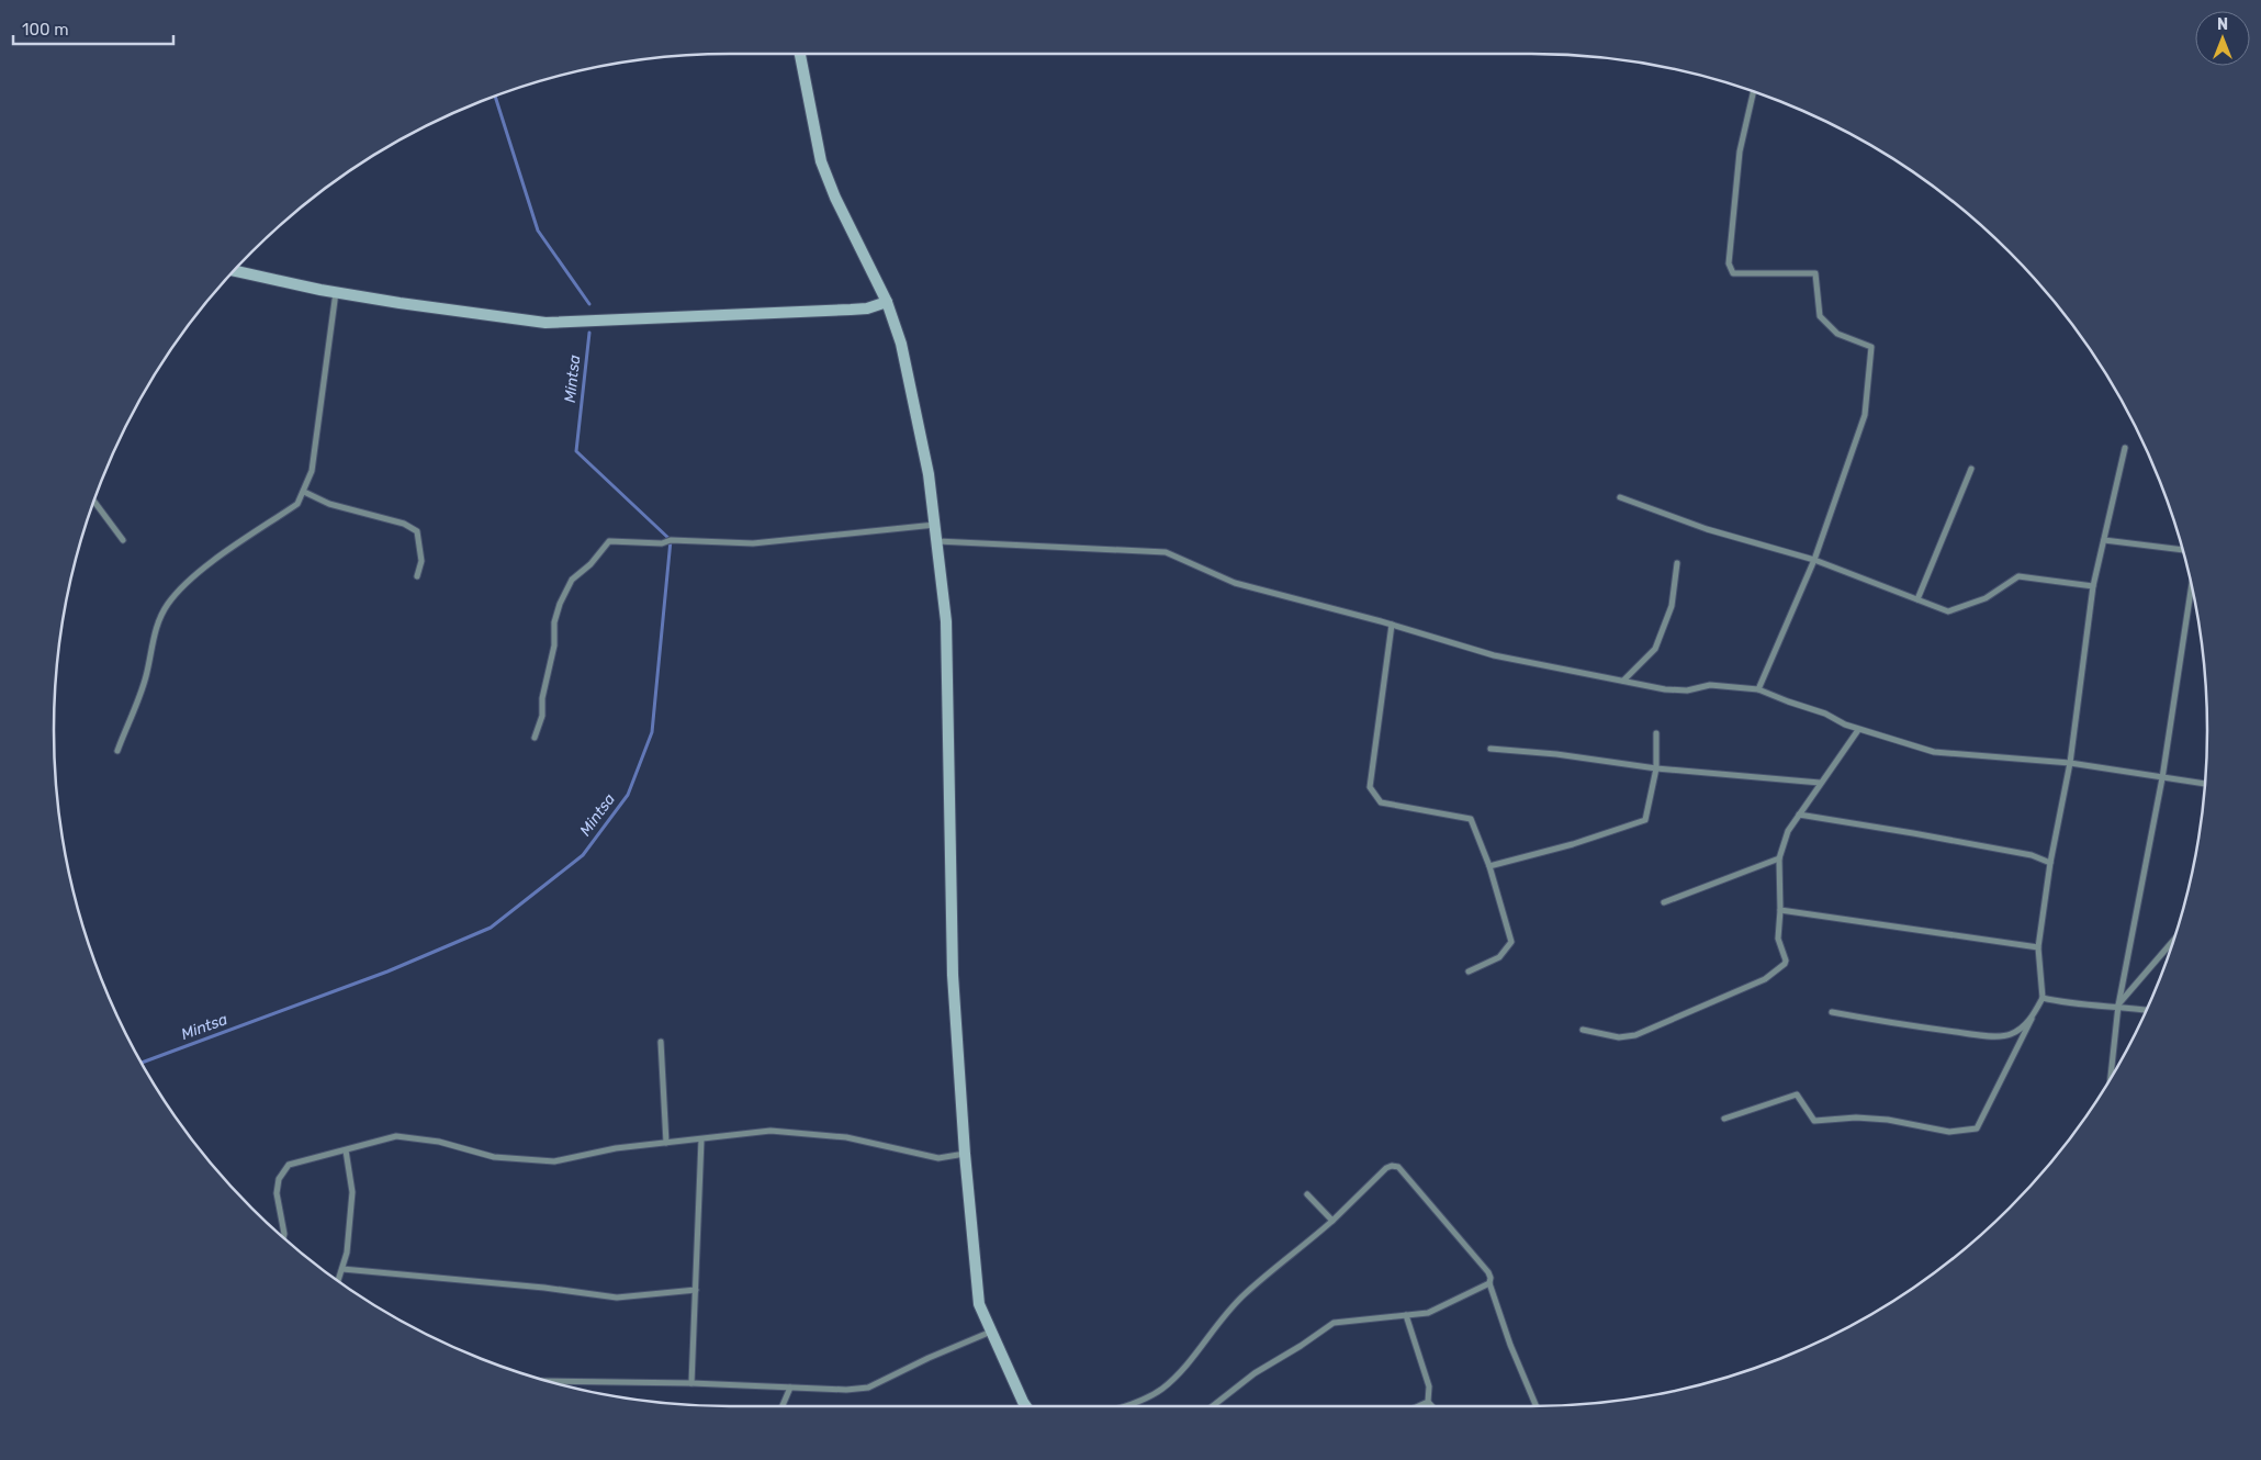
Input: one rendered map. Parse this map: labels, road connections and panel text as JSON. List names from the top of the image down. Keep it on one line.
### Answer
{"water":["Mintsa"],"scale_bar":"100 m","north":"top"}
